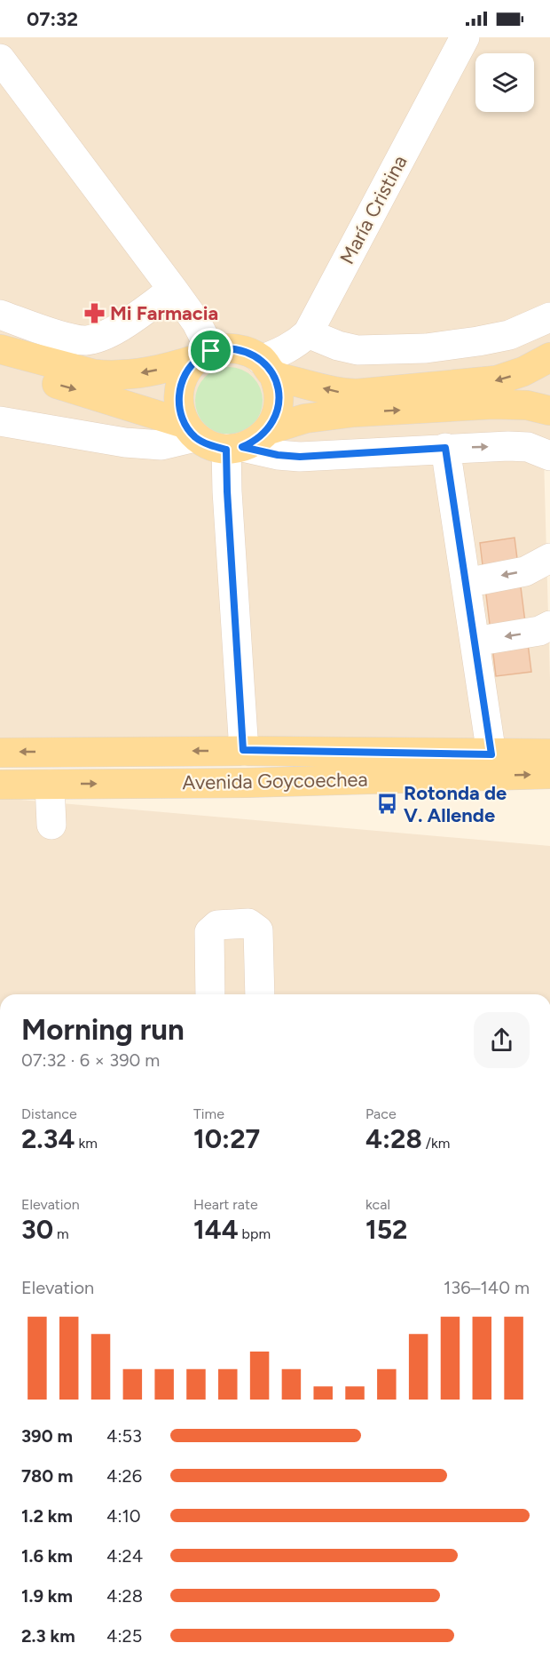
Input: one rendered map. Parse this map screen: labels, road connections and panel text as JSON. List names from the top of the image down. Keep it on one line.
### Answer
{"streets":{"main road":["Avenida Goycoechea"],"street":["María Cristina"]},"places":{"pharmacy":["Mi Farmacia"],"bus stop":["Rotonda de V. Allende"]},"page":{"status":"07:32","heading":["Morning run","07:32 · 6 × 390 m"],"stats":[["Distance","2.34 km"],["Time","10:27"],["Pace","4:28 /km"],["Elevation","30 m"],["Heart rate","144 bpm"],["kcal","152"]],"chart":["Elevation","136–140 m"],"list":[{"name":"390 m","note":"4:53"},{"name":"780 m","note":"4:26"},{"name":"1.2 km","note":"4:10"},{"name":"1.6 km","note":"4:24"},{"name":"1.9 km","note":"4:28"},{"name":"2.3 km","note":"4:25"}]}}
